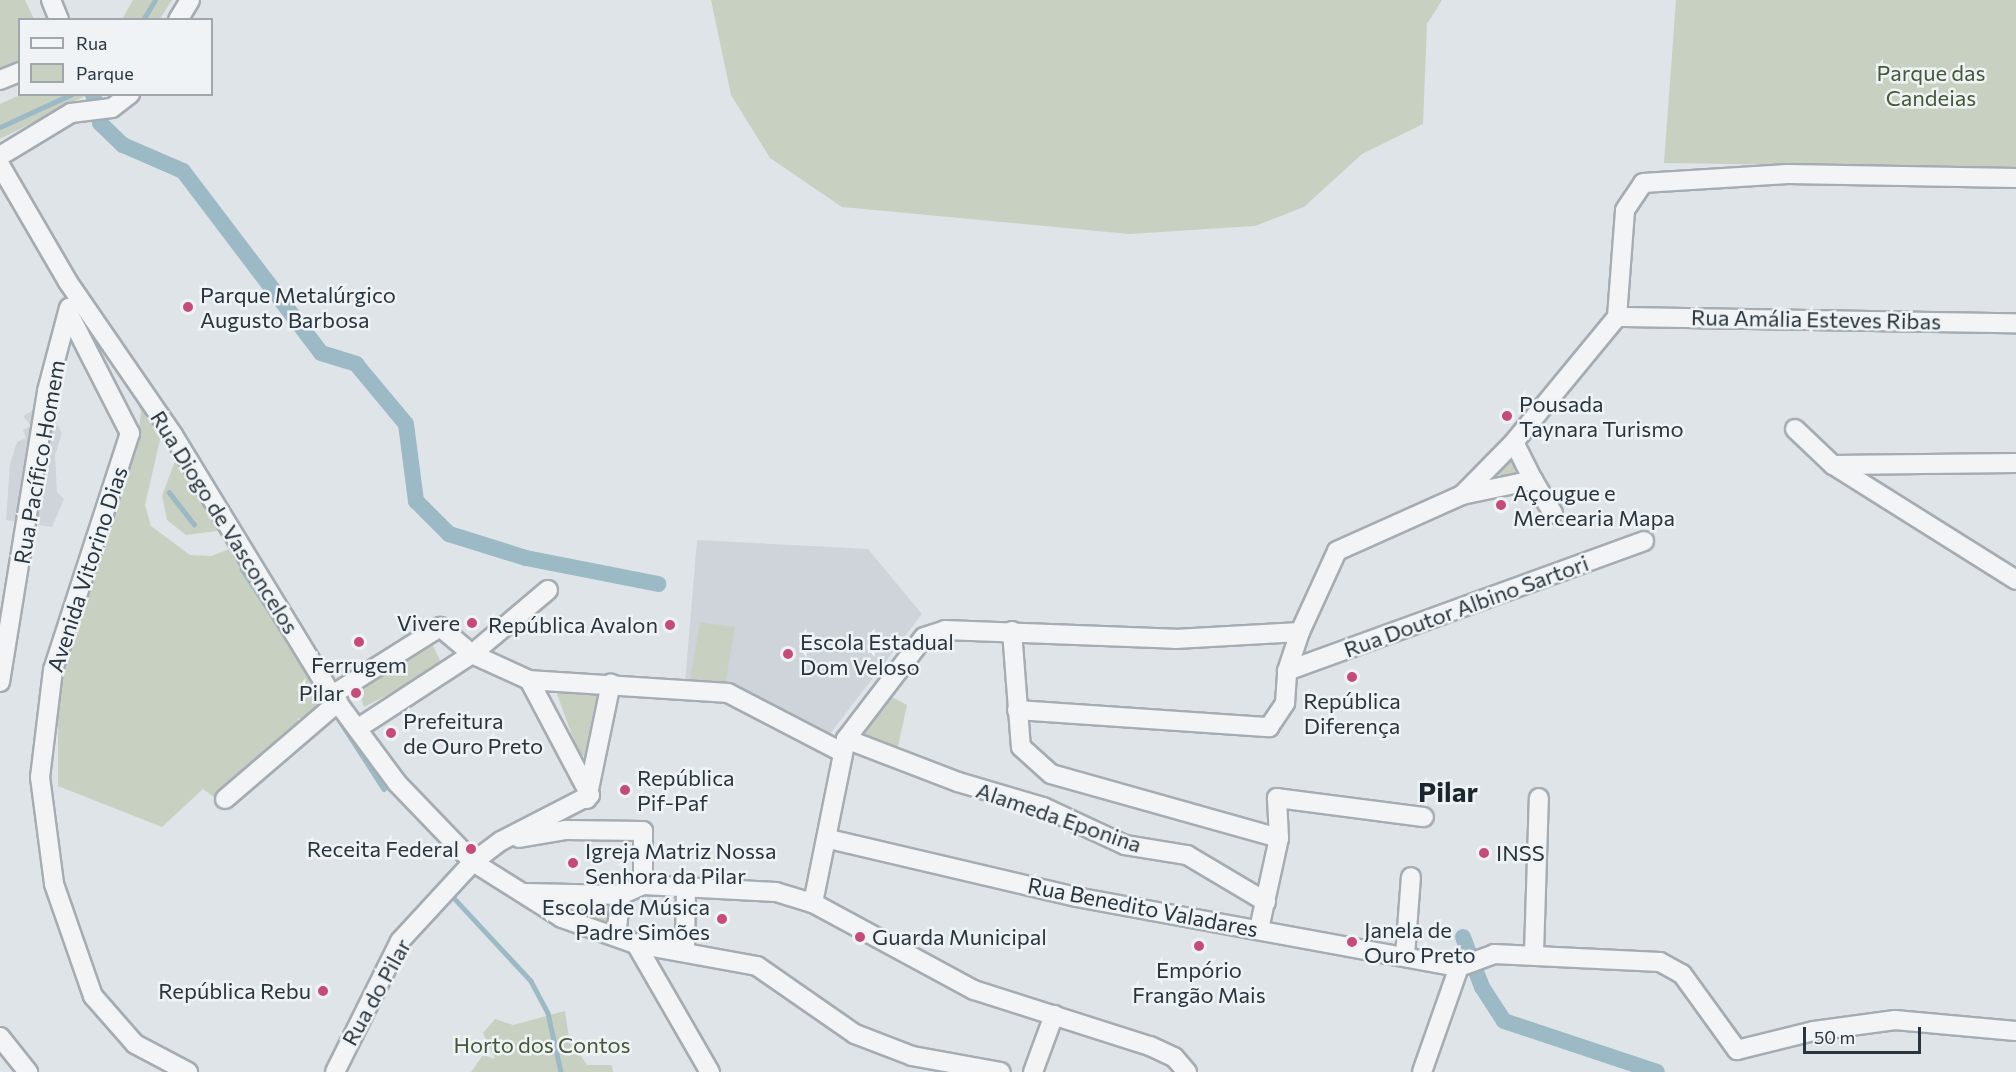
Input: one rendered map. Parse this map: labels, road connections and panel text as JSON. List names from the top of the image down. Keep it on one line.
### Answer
{"streets":{"street":["Rua Amália Esteves Ribas","Rua Pacífico Homem","Rua Diogo de Vasconcelos","Avenida Vitorino Dias","Rua Doutor Albino Sartori","Alameda Eponina","Rua Benedito Valadares","Rua do Pilar"]},"crossings":[["Rua Pacífico Homem","Avenida Vitorino Dias"],["Rua Diogo de Vasconcelos","Rua do Pilar"]],"districts":["Pilar"],"parks":["Parque das Candeias","Horto dos Contos"],"places":["Parque Metalúrgico Augusto Barbosa","Pousada Taynara Turismo","Açougue e Mercearia Mapa","Vivere","República Avalon","Ferrugem","Escola Estadual Dom Veloso","República Diferença","Pilar","Prefeitura de Ouro Preto","República Pif-Paf","Receita Federal","INSS","Igreja Matriz Nossa Senhora da Pilar","Escola de Música Padre Simões","Guarda Municipal","Janela de Ouro Preto","Empório Frangão Mais","República Rebu"],"legend":["Rua","Parque"],"scale_bar":"50 m"}
